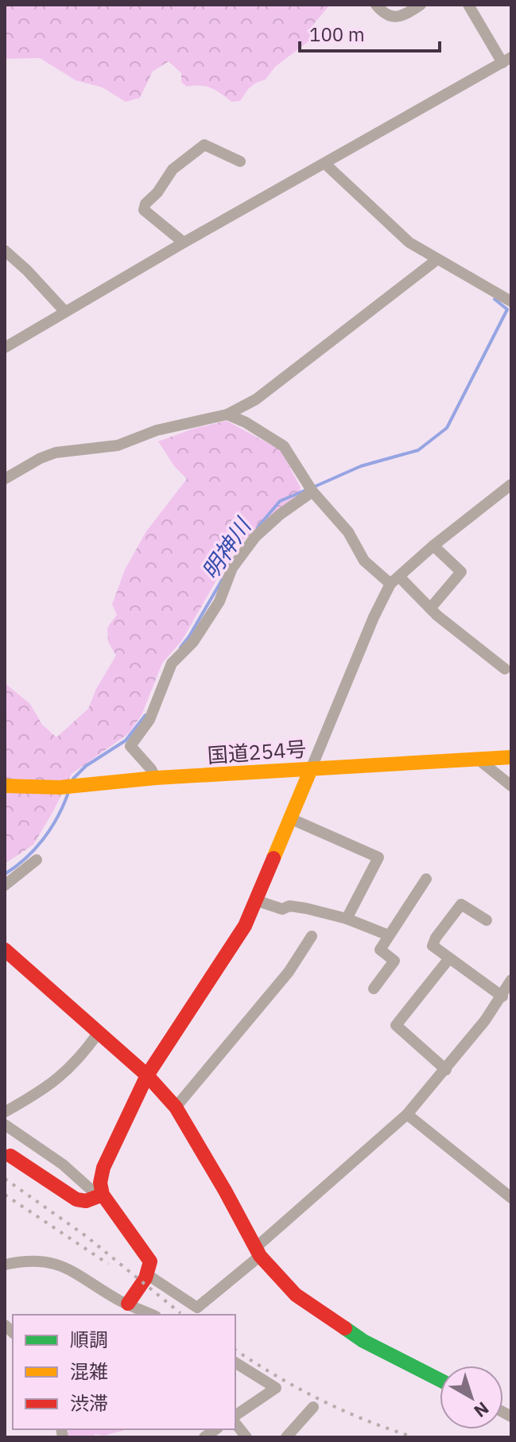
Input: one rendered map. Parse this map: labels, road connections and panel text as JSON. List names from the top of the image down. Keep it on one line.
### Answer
{"streets":{"main road":["国道254号"]},"water":["明神川"],"legend":["順調","混雑","渋滞"],"scale_bar":"100 m","north":"bottom right"}
